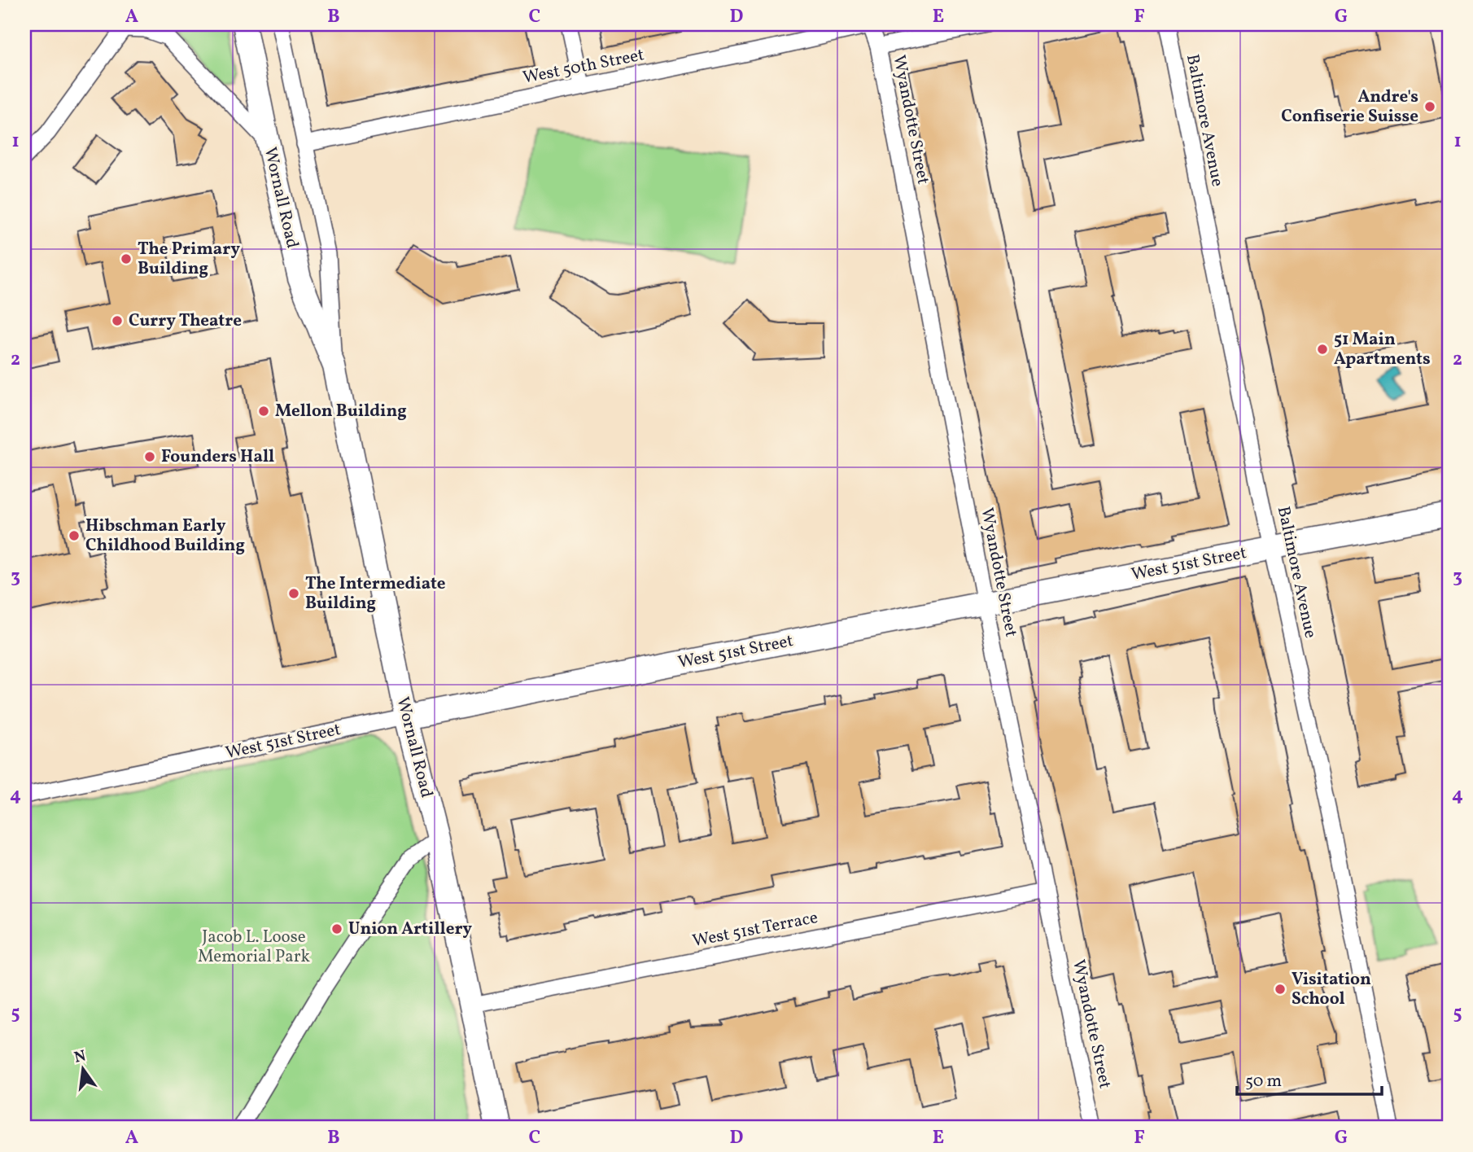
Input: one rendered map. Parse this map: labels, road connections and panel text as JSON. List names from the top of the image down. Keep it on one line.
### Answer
{"streets":{"main road":["Wornall Road","West 51st Street"],"street":["West 50th Street","Wyandotte Street","Baltimore Avenue","West 51st Terrace"]},"crossings":[["West 50th Street","Wyandotte Street"],["West 50th Street","Wornall Road"],["Wyandotte Street","West 51st Street"],["Wyandotte Street","West 51st Terrace"],["Baltimore Avenue","West 51st Street"],["Wornall Road","West 51st Street"],["Wornall Road","West 51st Terrace"]],"parks":["Jacob L. Loose Memorial Park"],"places":["Andre's Confiserie Suisse","The Primary Building","Curry Theatre","51 Main Apartments","Mellon Building","Founders Hall","Hibschman Early Childhood Building","The Intermediate Building","Union Artillery","Visitation School"],"scale_bar":"50 m","north":"top","grid":{"columns":["A","B","C","D","E","F","G"],"rows":["1","2","3","4","5"]}}
